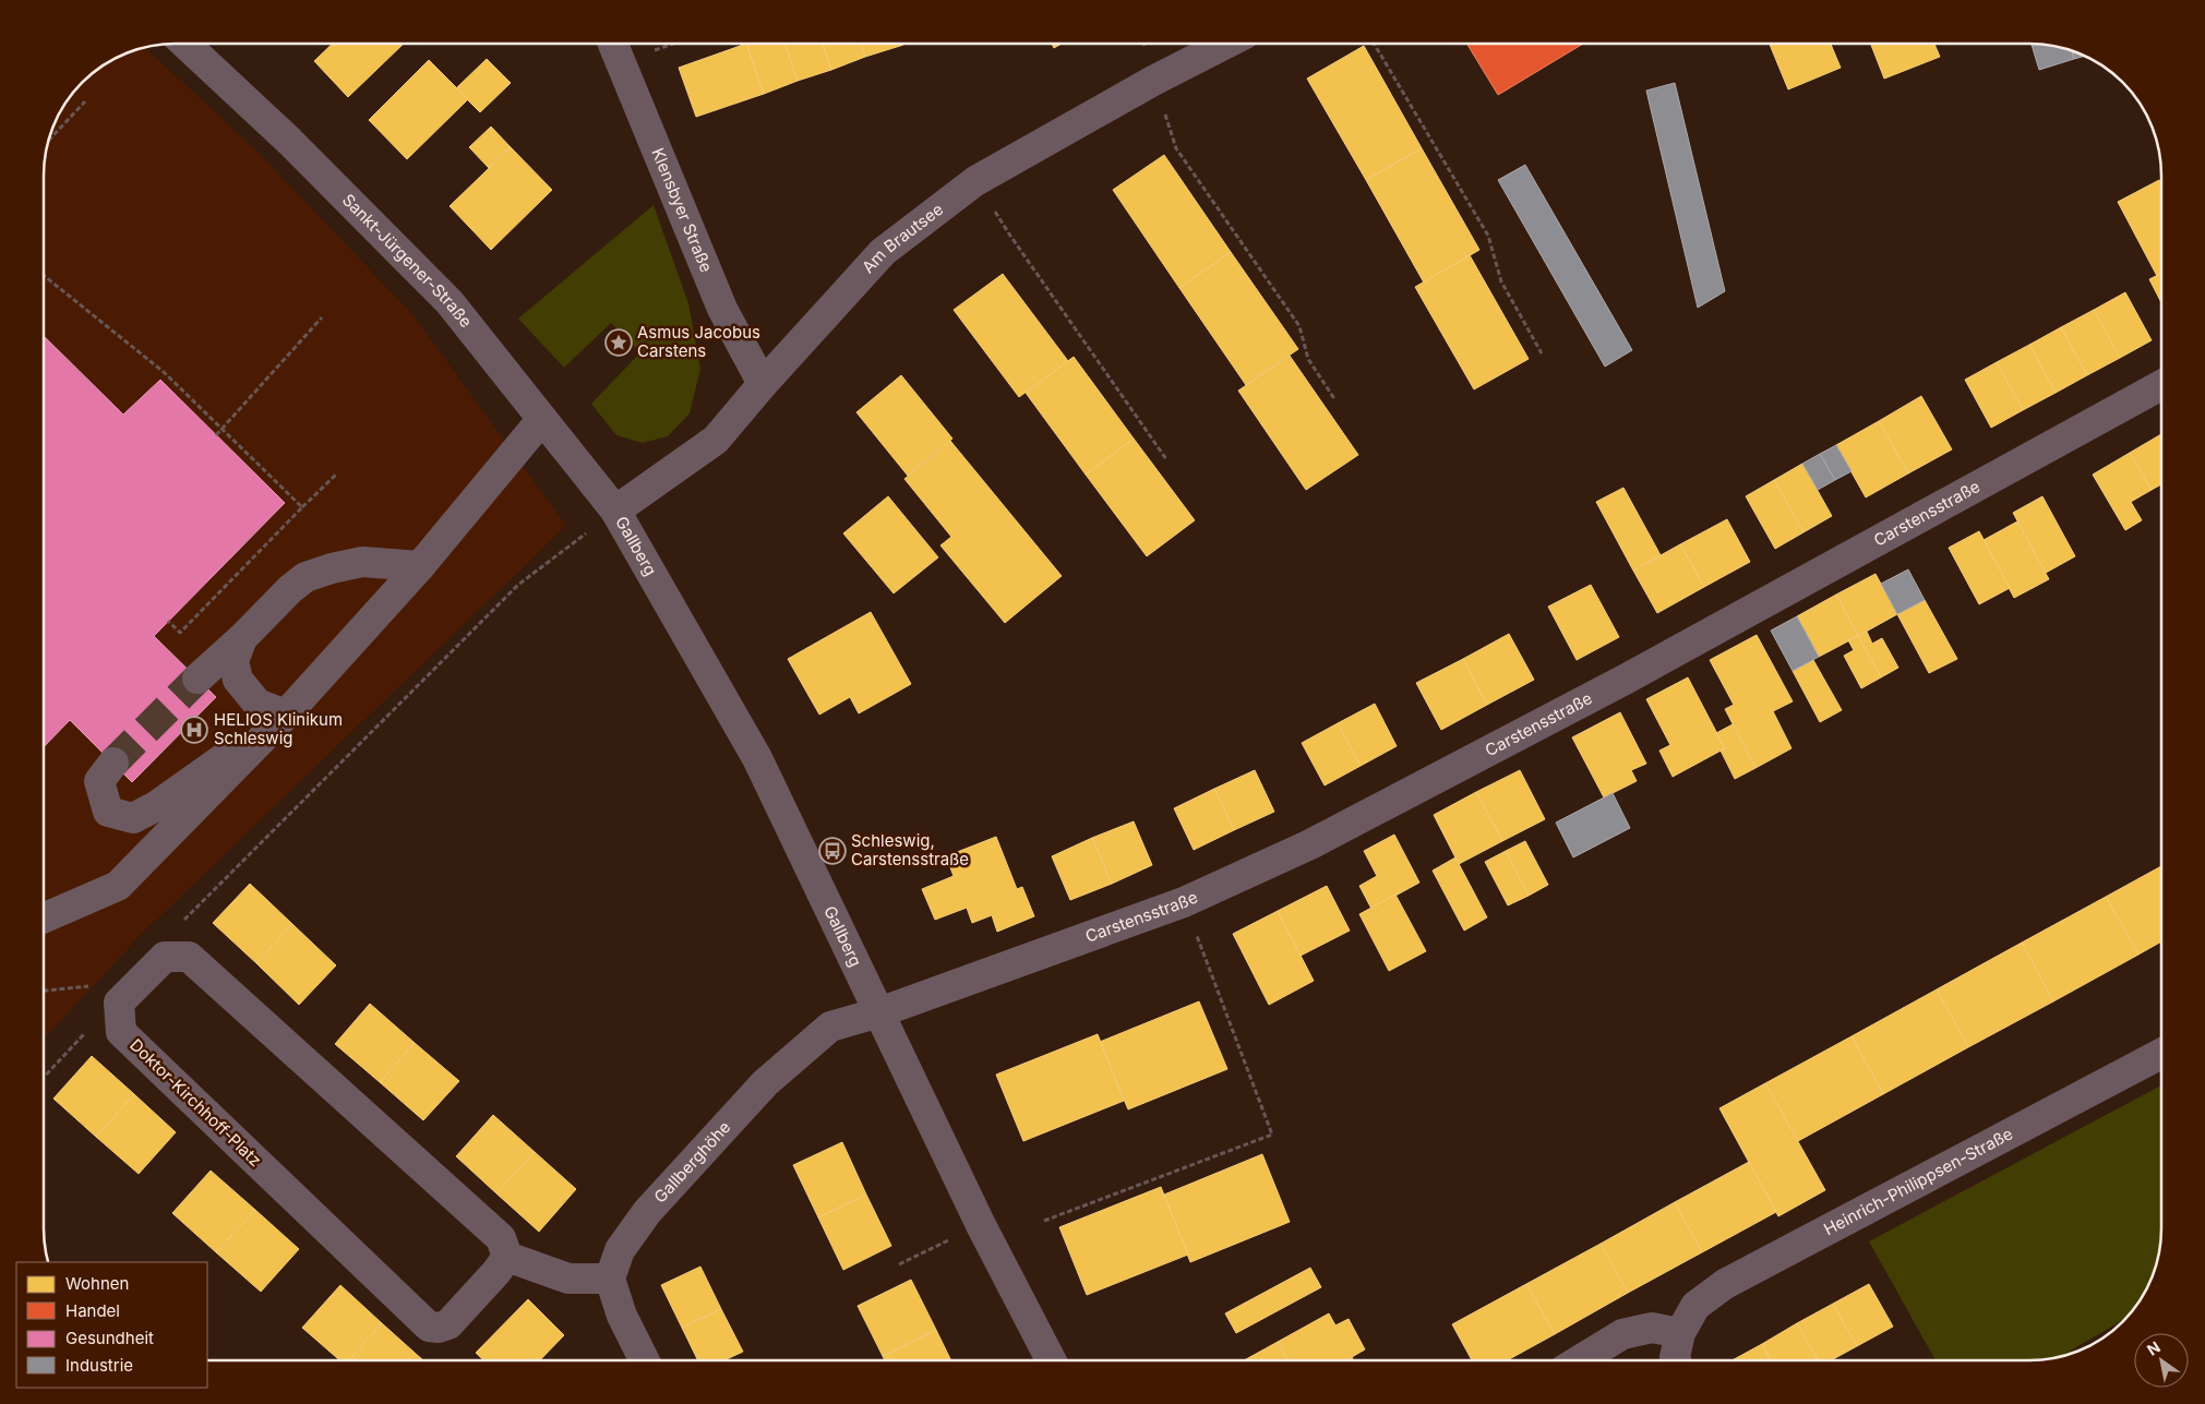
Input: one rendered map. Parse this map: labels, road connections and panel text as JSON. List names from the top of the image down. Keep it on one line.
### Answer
{"streets":{"street":["Klensbyer Straße","Am Brautsee","Sankt-Jürgener-Straße","Carstensstraße","Gallberg","Doktor-Kirchhoff-Platz","Gallberghöhe","Heinrich-Philippsen-Straße"]},"crossings":[["Klensbyer Straße","Am Brautsee"],["Am Brautsee","Sankt-Jürgener-Straße"],["Am Brautsee","Gallberg"],["Sankt-Jürgener-Straße","Gallberg"],["Carstensstraße","Gallberg"],["Carstensstraße","Gallberghöhe"],["Gallberg","Gallberghöhe"]],"places":{"place":["Asmus Jacobus Carstens"],"hospital":["HELIOS Klinikum Schleswig"],"bus stop":["Schleswig, Carstensstraße"]},"legend":["Wohnen","Handel","Gesundheit","Industrie"],"north":"top left"}
